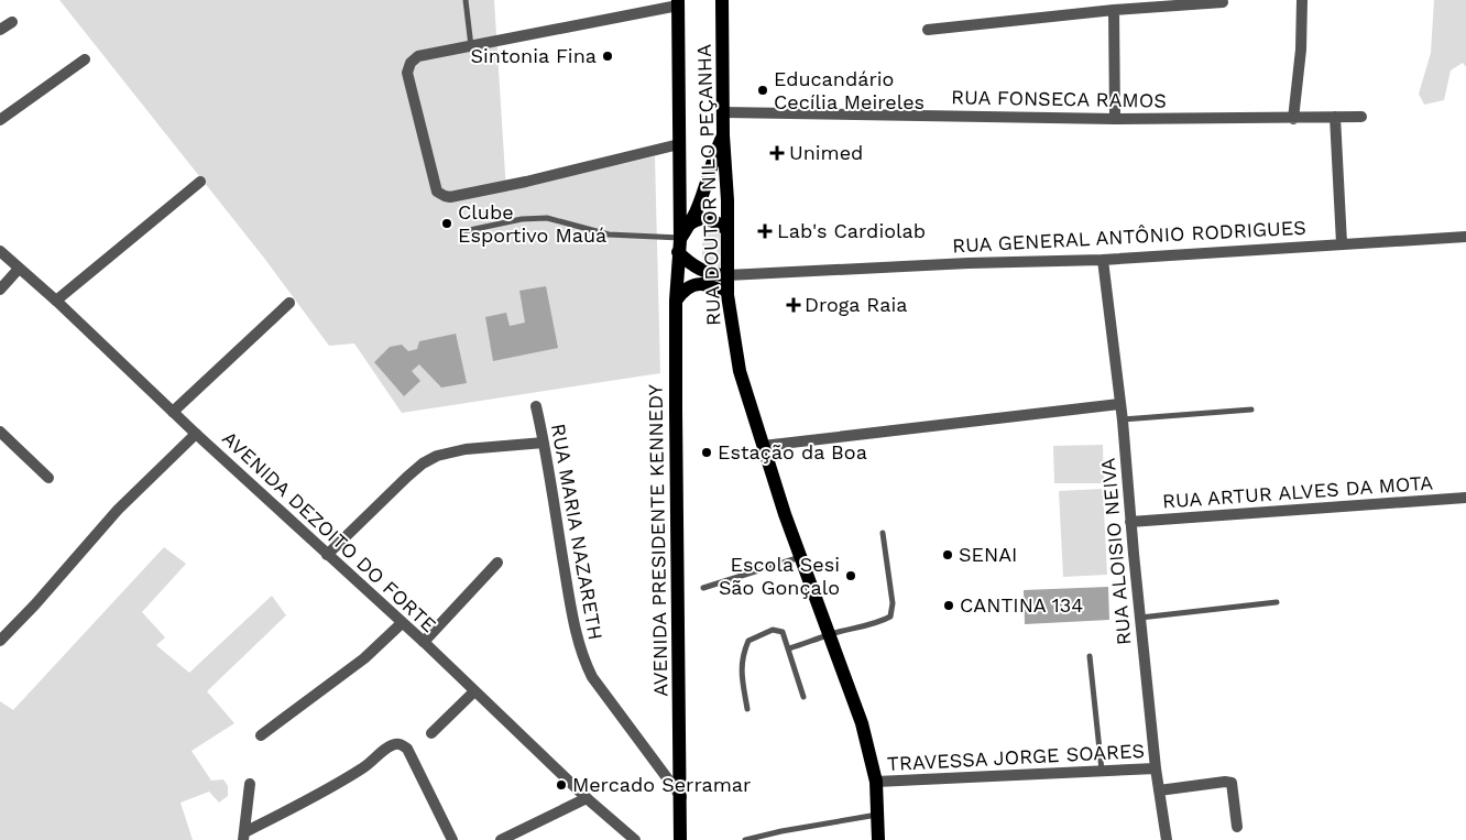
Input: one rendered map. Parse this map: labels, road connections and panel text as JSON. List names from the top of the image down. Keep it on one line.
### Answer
{"streets":{"main road":["RUA DOUTOR NILO PEÇANHA","AVENIDA PRESIDENTE KENNEDY"],"street":["RUA FONSECA RAMOS","RUA GENERAL ANTÔNIO RODRIGUES","RUA ARTUR ALVES DA MOTA","AVENIDA DEZOITO DO FORTE","RUA MARIA NAZARETH","RUA ALOISIO NEIVA","TRAVESSA JORGE SOARES"]},"crossings":[["RUA FONSECA RAMOS","RUA DOUTOR NILO PEÇANHA"],["RUA DOUTOR NILO PEÇANHA","RUA GENERAL ANTÔNIO RODRIGUES"],["RUA DOUTOR NILO PEÇANHA","AVENIDA PRESIDENTE KENNEDY"],["RUA DOUTOR NILO PEÇANHA","TRAVESSA JORGE SOARES"],["RUA GENERAL ANTÔNIO RODRIGUES","RUA ALOISIO NEIVA"],["RUA ARTUR ALVES DA MOTA","RUA ALOISIO NEIVA"],["RUA MARIA NAZARETH","AVENIDA PRESIDENTE KENNEDY"],["RUA ALOISIO NEIVA","TRAVESSA JORGE SOARES"]],"places":{"other":["Sintonia Fina","Educandário Cecília Meireles","Clube Esportivo Mauá","Estação da Boa","SENAI","Escola Sesi São Gonçalo","CANTINA 134","Mercado Serramar"],"health":["Unimed","Lab's Cardiolab","Droga Raia"]}}
